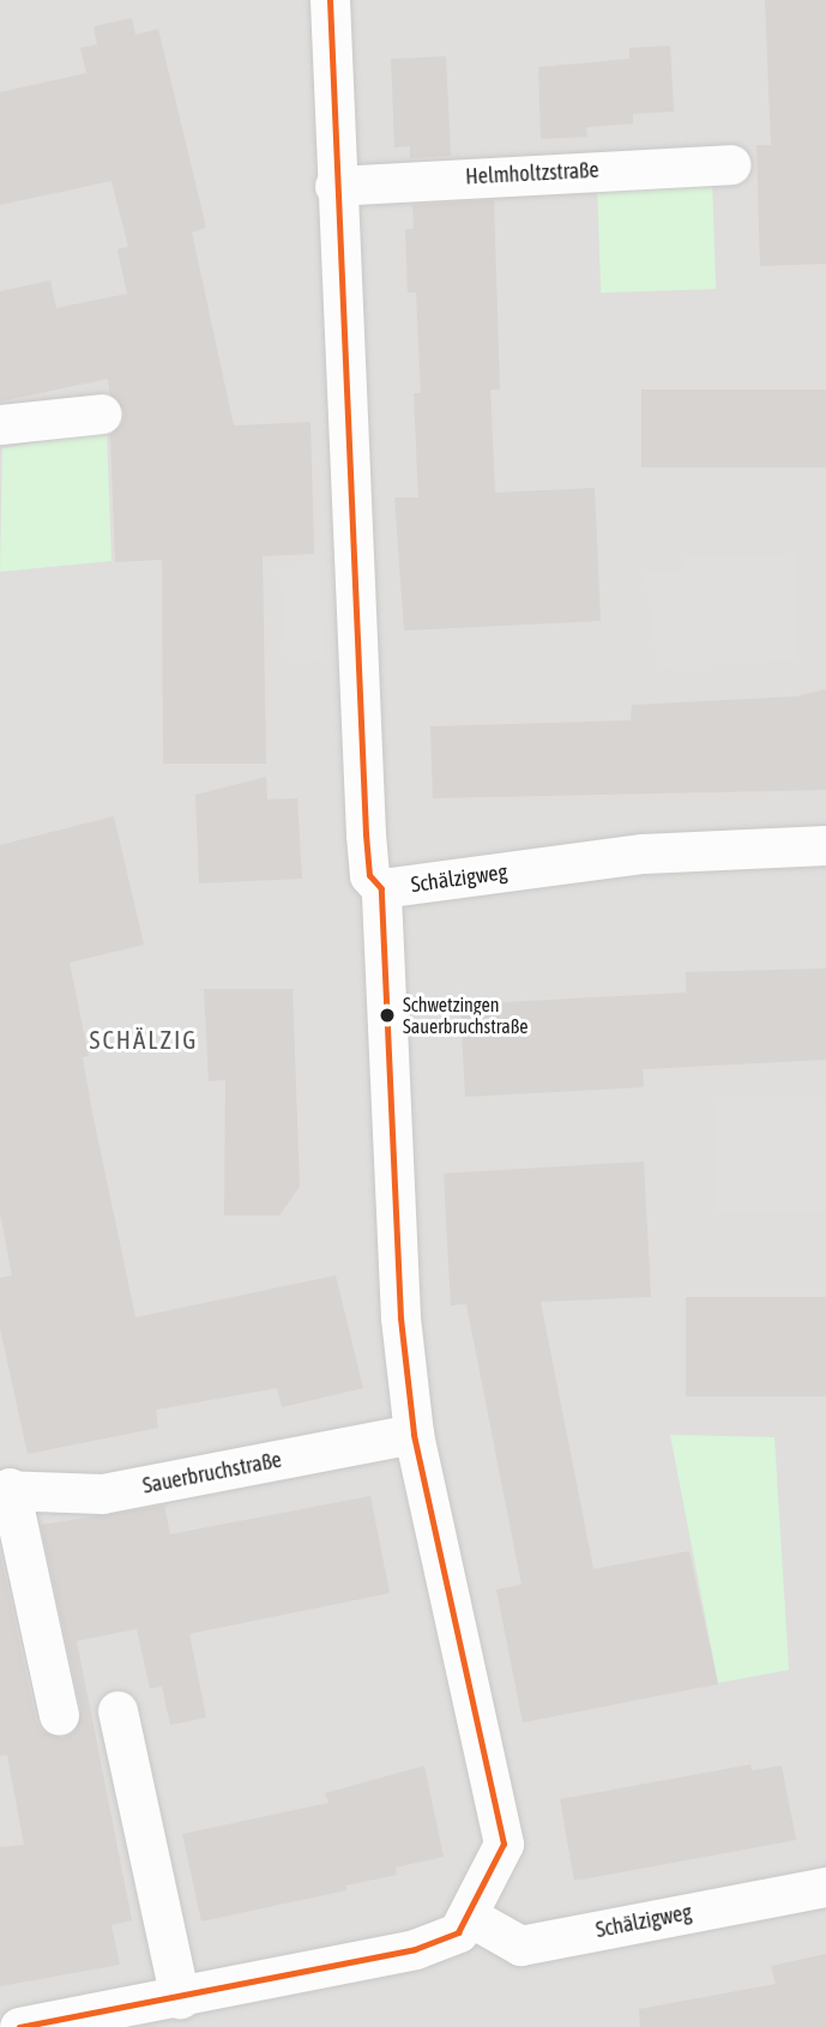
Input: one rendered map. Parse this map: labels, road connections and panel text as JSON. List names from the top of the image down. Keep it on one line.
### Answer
{"streets":{"street":["Helmholtzstraße","Schälzigweg","Sauerbruchstraße"]},"crossings":[["Schälzigweg","Sauerbruchstraße"]],"districts":["SCHÄLZIG"],"places":["Schwetzingen Sauerbruchstraße"]}
